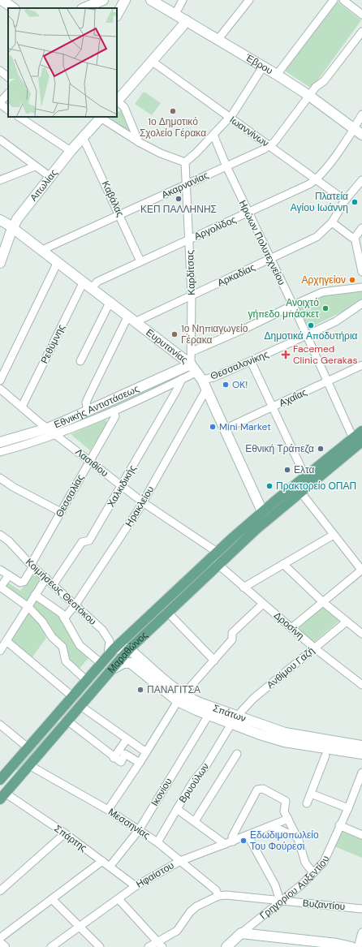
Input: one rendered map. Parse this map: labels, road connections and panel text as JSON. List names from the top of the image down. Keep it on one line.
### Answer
{"streets":{"main road":["Μαραθώνος"],"street":["Έβρου","Ιωαννίνων","Αιτωλίας","Ακαρνανίας","Καβάλας","Αργολίδος","Ηρώων Πολυτεχνείου","Καρδίτσας","Αρκαδίας","Ρεθύμνης","Ευρυτανίας","Θεσσαλονίκης","Αχαΐας","Εθνικής Αντιστάσεως","Λασιθίου","Χαλκιδικής","Θεσσαλίας","Ηρακλείου","Κοιμήσεως Θεοτόκου","Δροσίνη","Ανθίμου Γαζή","Σπάτων","Βρυούλων","Ικονίου","Μεσσηνίας","Σπάρτης","Ηφαίστου","Γρηγορίου Αυξεντίου","Βυζαντίου"]},"crossings":[["Έβρου","Ακαρνανίας"],["Έβρου","Αργολίδος"],["Ιωαννίνων","Ακαρνανίας"],["Ιωαννίνων","Αργολίδος"],["Ιωαννίνων","Αρκαδίας"],["Αιτωλίας","Καβάλας"],["Αιτωλίας","Ευρυτανίας"],["Ακαρνανίας","Καβάλας"],["Ακαρνανίας","Ηρώων Πολυτεχνείου"],["Ακαρνανίας","Καρδίτσας"],["Ακαρνανίας","Ευρυτανίας"],["Καβάλας","Αργολίδος"],["Αργολίδος","Ηρώων Πολυτεχνείου"],["Αργολίδος","Καρδίτσας"],["Αργολίδος","Ευρυτανίας"],["Ηρώων Πολυτεχνείου","Αρκαδίας"],["Ηρώων Πολυτεχνείου","Θεσσαλονίκης"],["Ηρώων Πολυτεχνείου","Αχαΐας"],["Ηρώων Πολυτεχνείου","Μαραθώνος"],["Καρδίτσας","Αρκαδίας"],["Καρδίτσας","Ευρυτανίας"],["Καρδίτσας","Θεσσαλονίκης"],["Καρδίτσας","Εθνικής Αντιστάσεως"],["Αρκαδίας","Ευρυτανίας"],["Ρεθύμνης","Ευρυτανίας"],["Ρεθύμνης","Λασιθίου"],["Ευρυτανίας","Θεσσαλονίκης"],["Ευρυτανίας","Αχαΐας"],["Ευρυτανίας","Εθνικής Αντιστάσεως"],["Ευρυτανίας","Ηρακλείου"],["Ευρυτανίας","Μαραθώνος"],["Θεσσαλονίκης","Εθνικής Αντιστάσεως"],["Θεσσαλονίκης","Λασιθίου"],["Θεσσαλονίκης","Χαλκιδικής"],["Θεσσαλονίκης","Θεσσαλίας"],["Εθνικής Αντιστάσεως","Λασιθίου"],["Λασιθίου","Χαλκιδικής"],["Λασιθίου","Θεσσαλίας"],["Λασιθίου","Ηρακλείου"],["Λασιθίου","Μαραθώνος"],["Χαλκιδικής","Κοιμήσεως Θεοτόκου"],["Θεσσαλίας","Κοιμήσεως Θεοτόκου"],["Ηρακλείου","Κοιμήσεως Θεοτόκου"],["Κοιμήσεως Θεοτόκου","Μαραθώνος"],["Δροσίνη","Μαραθώνος"],["Δροσίνη","Ανθίμου Γαζή"],["Μαραθώνος","Σπάτων"],["Μαραθώνος","Μεσσηνίας"],["Μαραθώνος","Σπάρτης"],["Ανθίμου Γαζή","Σπάτων"],["Ανθίμου Γαζή","Βρυούλων"],["Σπάτων","Βρυούλων"],["Σπάτων","Ικονίου"],["Βρυούλων","Μεσσηνίας"],["Ικονίου","Μεσσηνίας"],["Ικονίου","Σπάρτης"],["Μεσσηνίας","Ηφαίστου"],["Μεσσηνίας","Βυζαντίου"],["Σπάρτης","Ηφαίστου"],["Γρηγορίου Αυξεντίου","Βυζαντίου"]],"places":{"other":["1ο Δημοτικό Σχολείο Γέρακα","ΚΕΠ ΠΑΛΛΗΝΗΣ","Πλατεία Αγίου Ιωάννη","Αρχηγείον","Ανοιχτό γήπεδο μπάσκετ","Δημοτικά Αποδυτήρια","1ο Νηπιαγωγείο Γέρακα","OK!","Mini Market","Εθνική Τράπεζα","Ελτα","Πρακτορείο ΟΠΑΠ","ΠΑΝΑΓΙΤΣΑ","Εδωδιμοπωλείο Του Φούρεσι"],"health":["Facemed Clinic Gerakas"]}}
